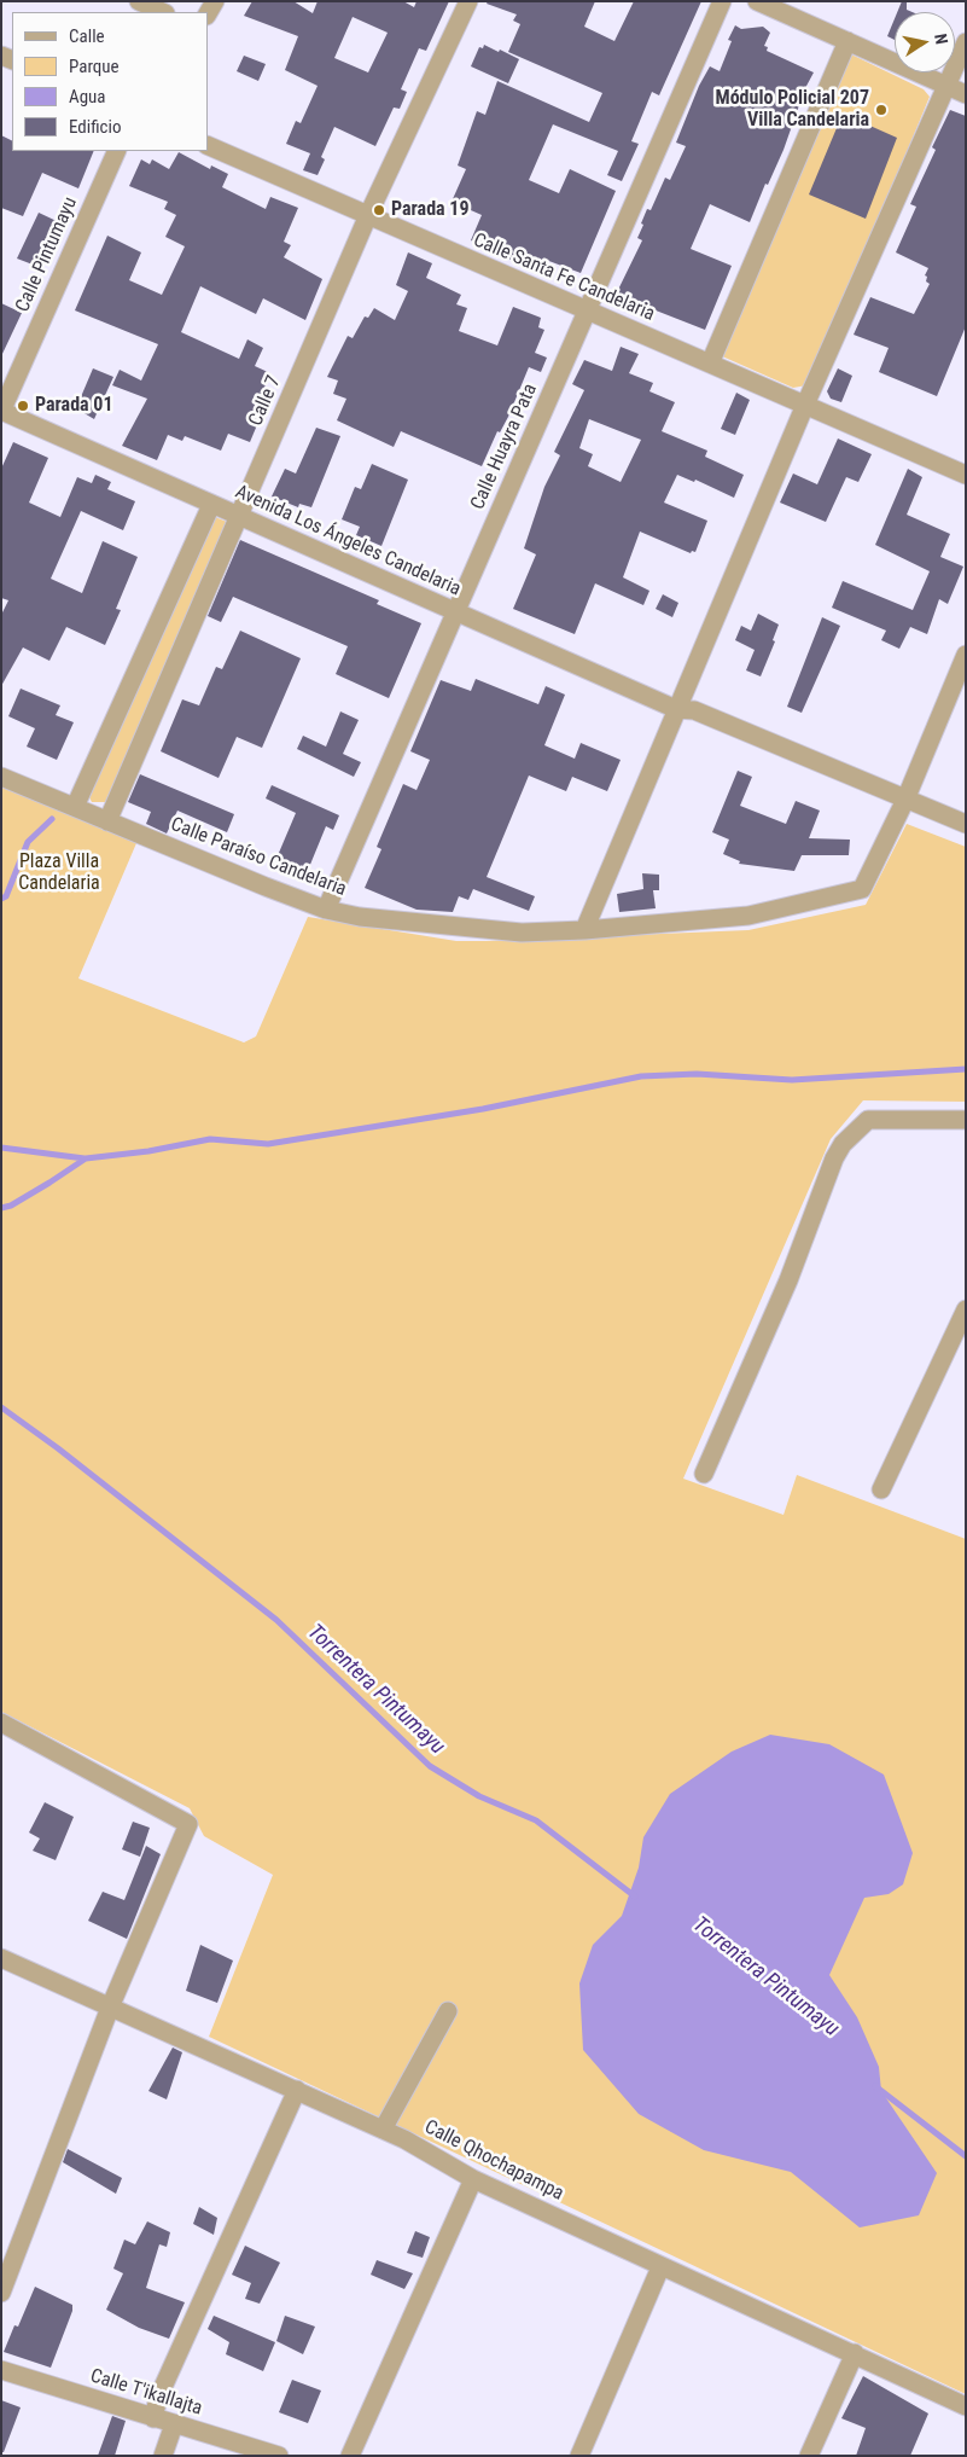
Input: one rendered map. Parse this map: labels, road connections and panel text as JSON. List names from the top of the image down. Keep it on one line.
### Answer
{"streets":{"street":["Calle Pintumayu","Calle Santa Fe Candelaria","Calle 7","Calle Huayra Pata","Avenida Los Ángeles Candelaria","Calle Paraíso Candelaria","Calle Qhochapampa","Calle T'ikallajta"]},"crossings":[["Calle Pintumayu","Avenida Los Ángeles Candelaria"],["Calle Santa Fe Candelaria","Calle 7"],["Calle Santa Fe Candelaria","Calle Huayra Pata"],["Calle 7","Avenida Los Ángeles Candelaria"],["Calle 7","Calle Paraíso Candelaria"],["Calle Huayra Pata","Avenida Los Ángeles Candelaria"],["Calle Huayra Pata","Calle Paraíso Candelaria"],["Avenida Los Ángeles Candelaria","Calle Paraíso Candelaria"]],"water":["Torrentera Pintumayu"],"parks":["Plaza Villa Candelaria"],"places":["Módulo Policial 207 Villa Candelaria","Parada 19","Parada 01"],"legend":["Calle","Parque","Agua","Edificio"],"north":"right"}
